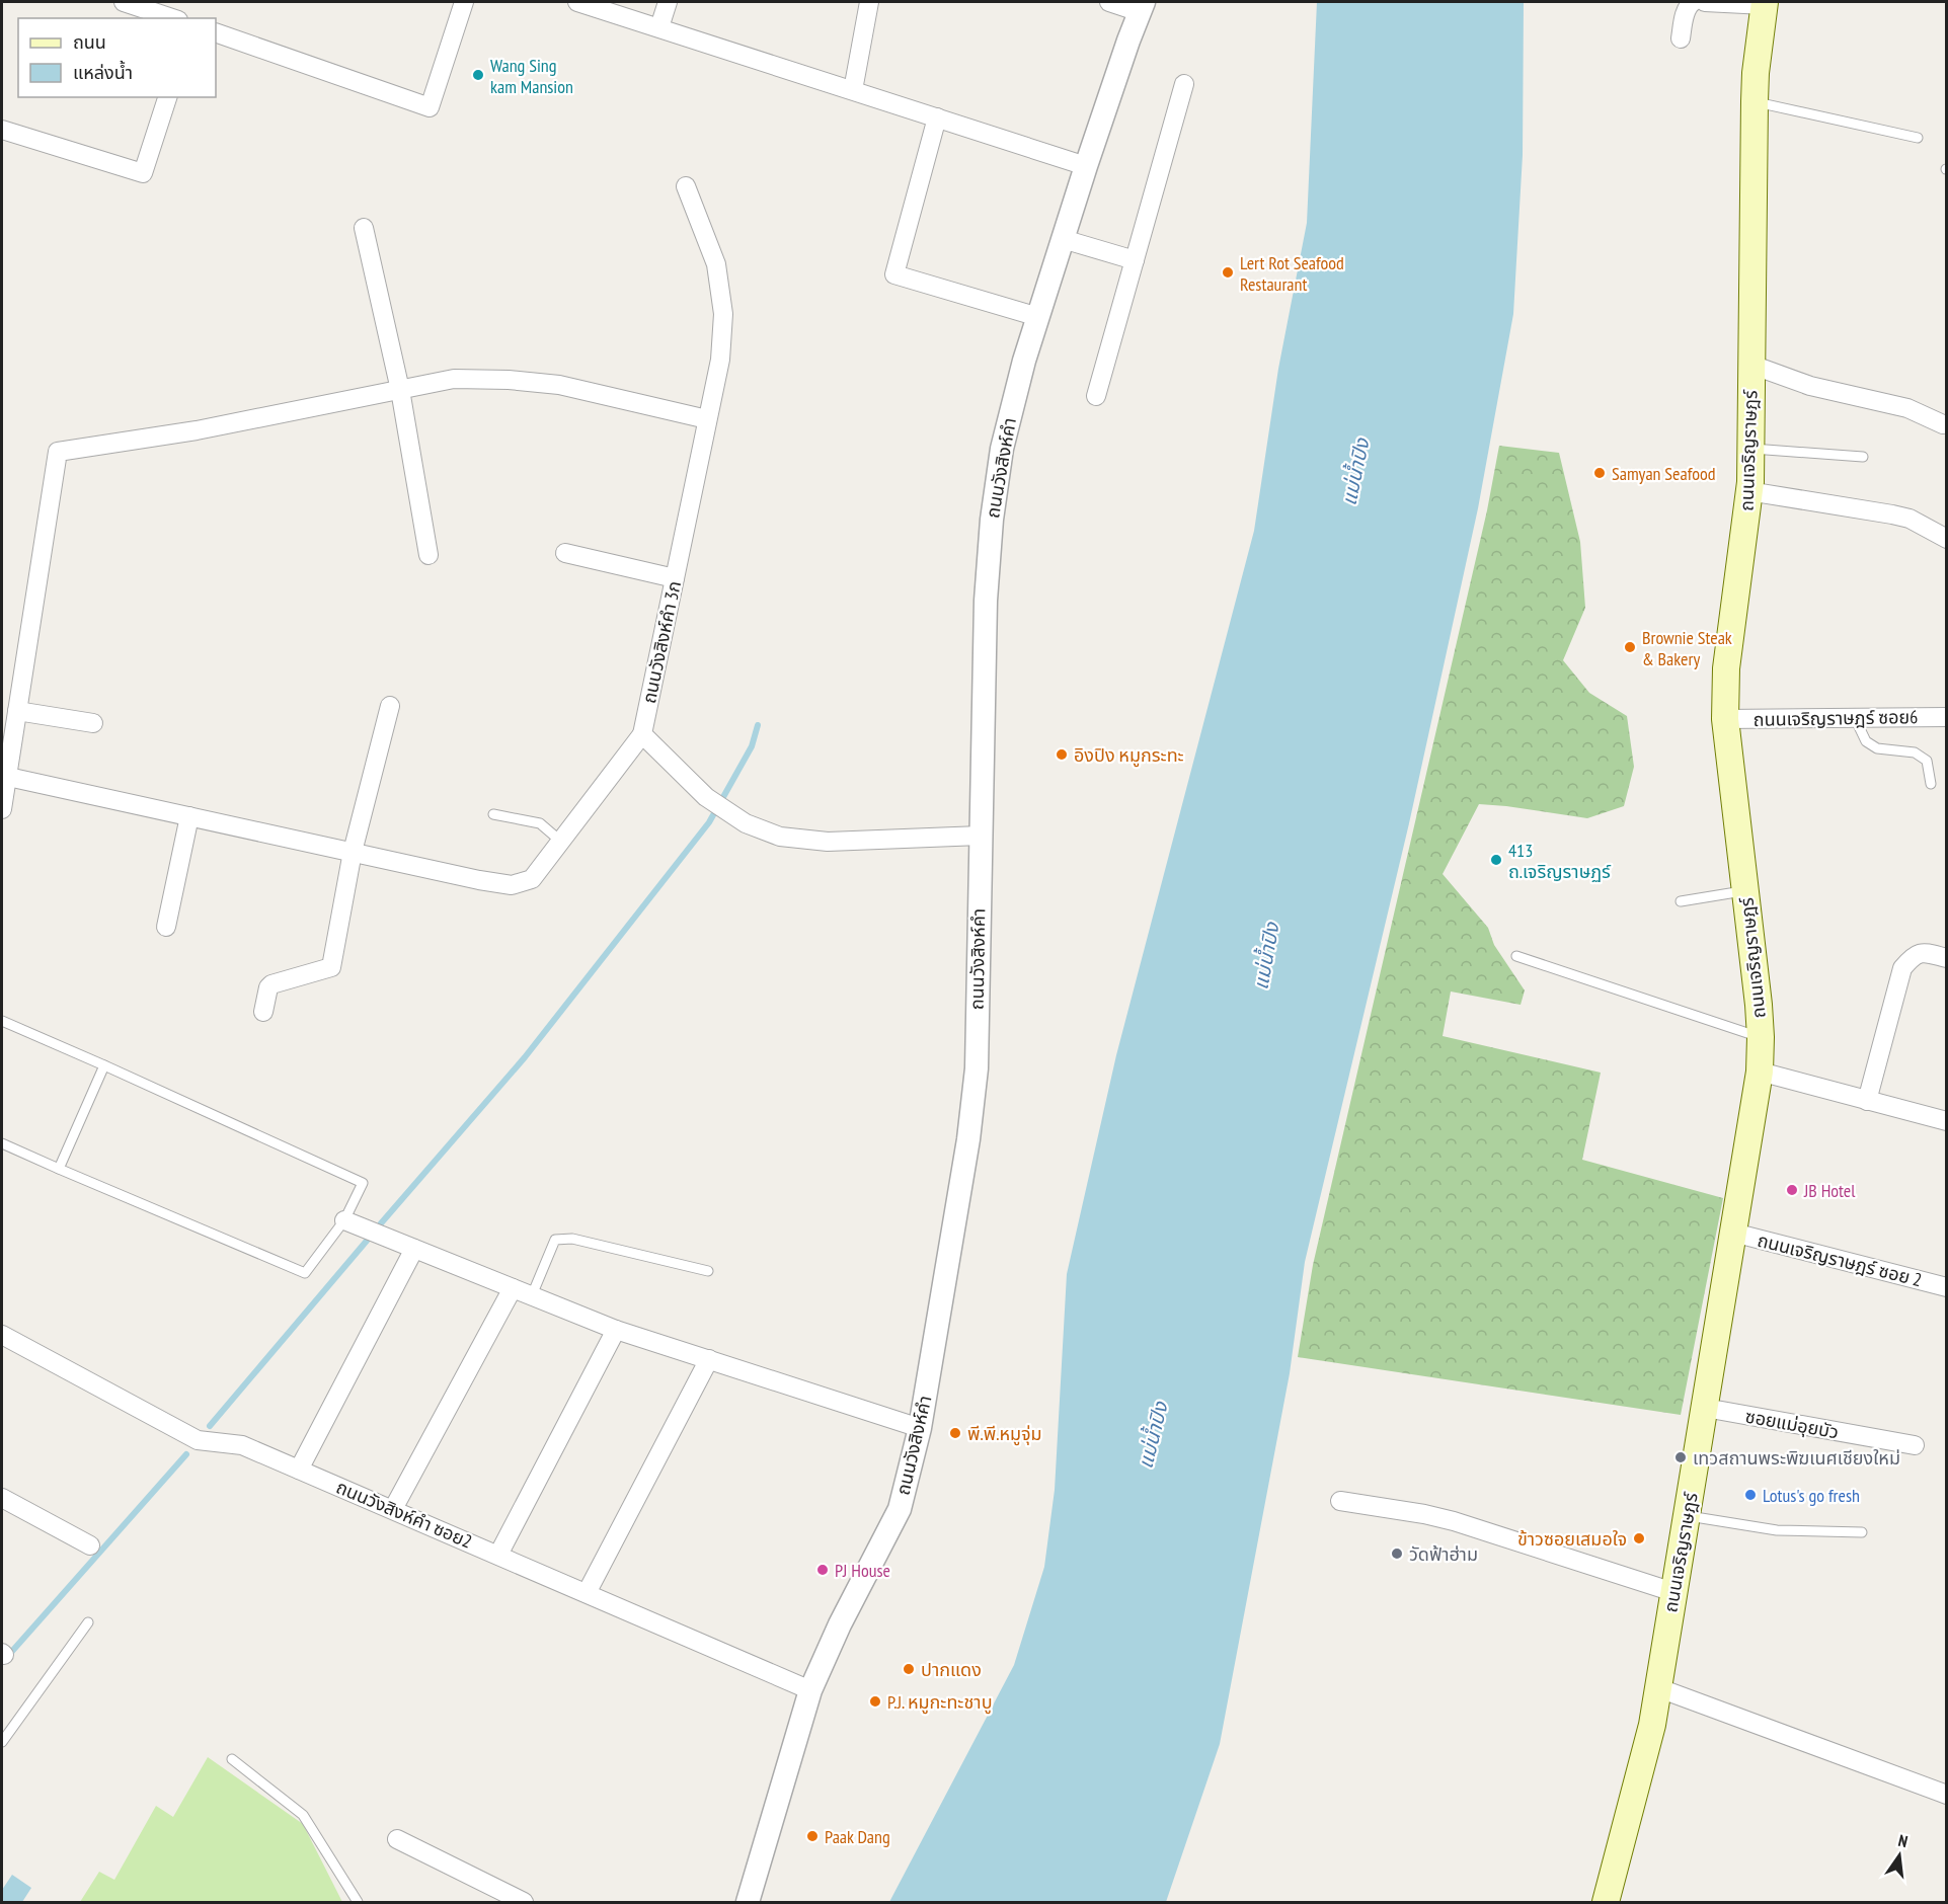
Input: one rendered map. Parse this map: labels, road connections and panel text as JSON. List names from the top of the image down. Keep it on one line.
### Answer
{"streets":{"main road":["ถนนเจริญราษฎร์"],"street":["ถนนวังสิงห์คำ","ถนนวังสิงห์คำ 3ก","ถนนเจริญราษฎร์ ซอย6","ถนนเจริญราษฎร์ ซอย 2","ซอยแม่อุยบัว","ถนนวังสิงห์คำ ซอย2"]},"crossings":[["ถนนเจริญราษฎร์","ถนนเจริญราษฎร์ ซอย6"],["ถนนเจริญราษฎร์","ถนนเจริญราษฎร์ ซอย 2"],["ถนนเจริญราษฎร์","ซอยแม่อุยบัว"],["ถนนวังสิงห์คำ","ถนนวังสิงห์คำ ซอย2"]],"water":["แม่น้ำปิง"],"places":["Wang Sing kam Mansion","Lert Rot Seafood Restaurant","Samyan Seafood","Brownie Steak & Bakery","อิงปิง หมูกระทะ","413 ถ.เจริญราษฏร์","JB Hotel","พี.พี.หมูจุ่ม","เทวสถานพระพิฆเนศเชียงใหม่","Lotus's go fresh","ข้าวซอยเสมอใจ","วัดฟ้าฮ่าม","PJ House","ปากแดง","P.J. หมูกะทะชาบู","Paak Dang"],"legend":["ถนน","แหล่งน้ำ"],"north":"top"}
